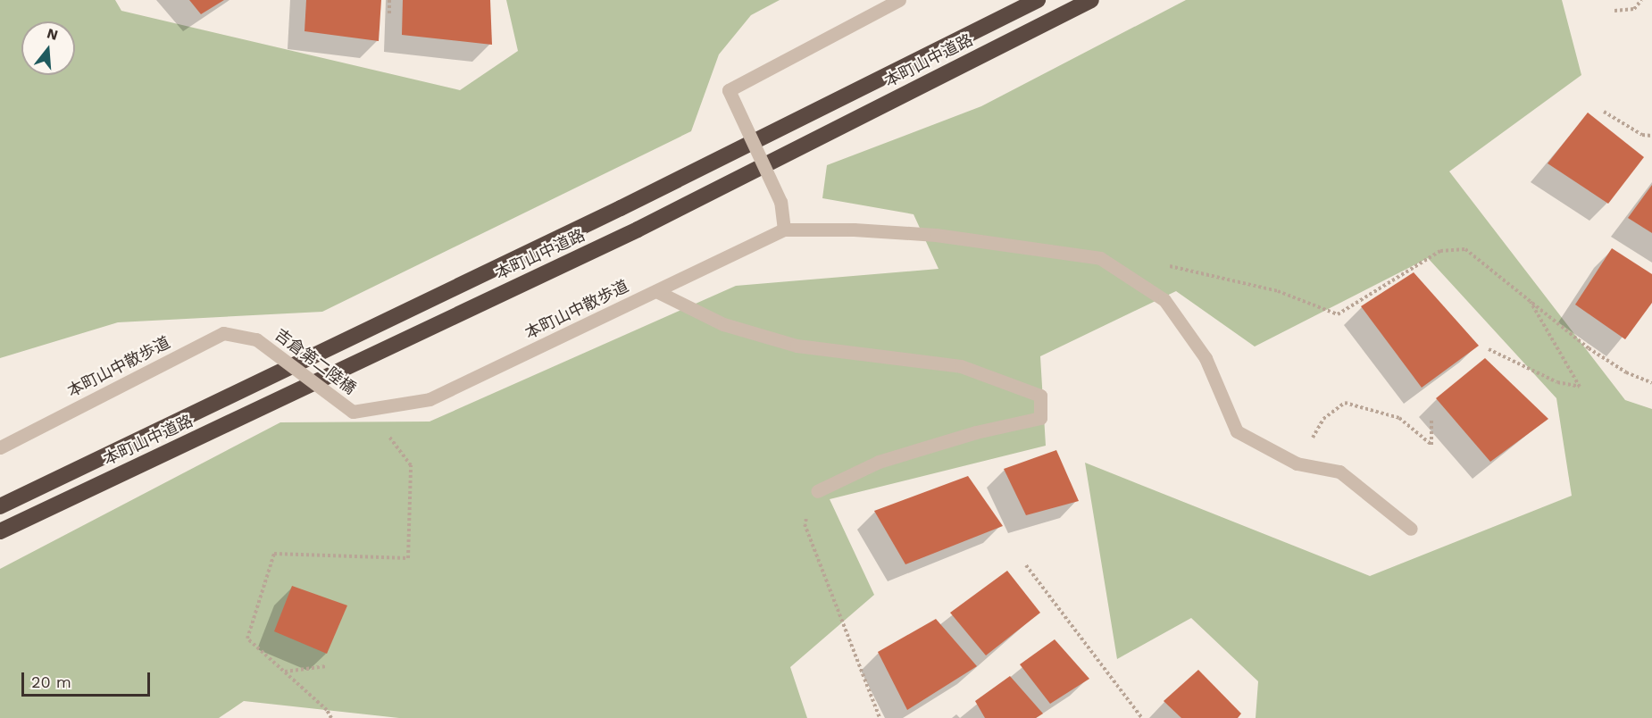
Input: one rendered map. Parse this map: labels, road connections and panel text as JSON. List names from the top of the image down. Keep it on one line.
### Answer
{"streets":{"highway":["本町山中道路"],"street":["本町山中散歩道","吉倉第二陸橋"]},"crossings":[["本町山中散歩道","吉倉第二陸橋"]],"scale_bar":"20 m","north":"top"}
